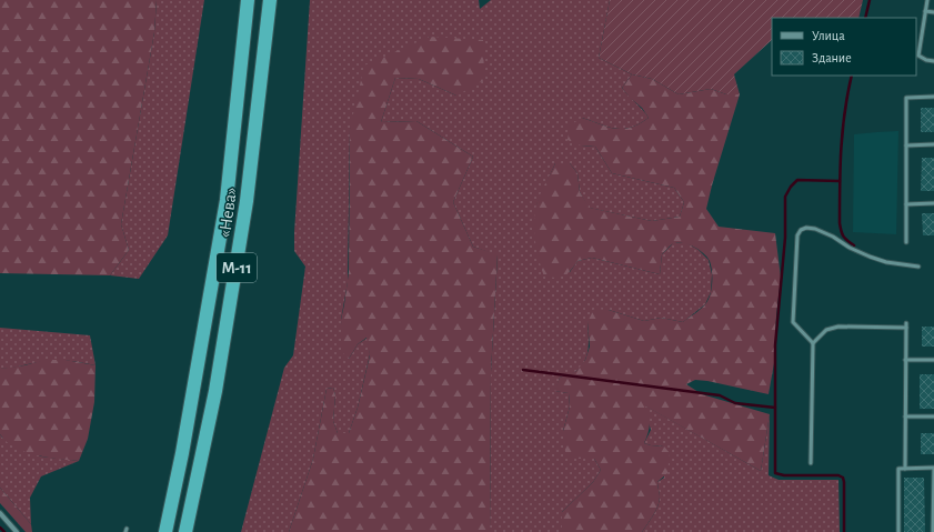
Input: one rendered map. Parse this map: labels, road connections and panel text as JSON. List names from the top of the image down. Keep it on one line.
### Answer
{"streets":{"highway":["«Нева»","М-11"]},"legend":["Улица","Здание"]}
